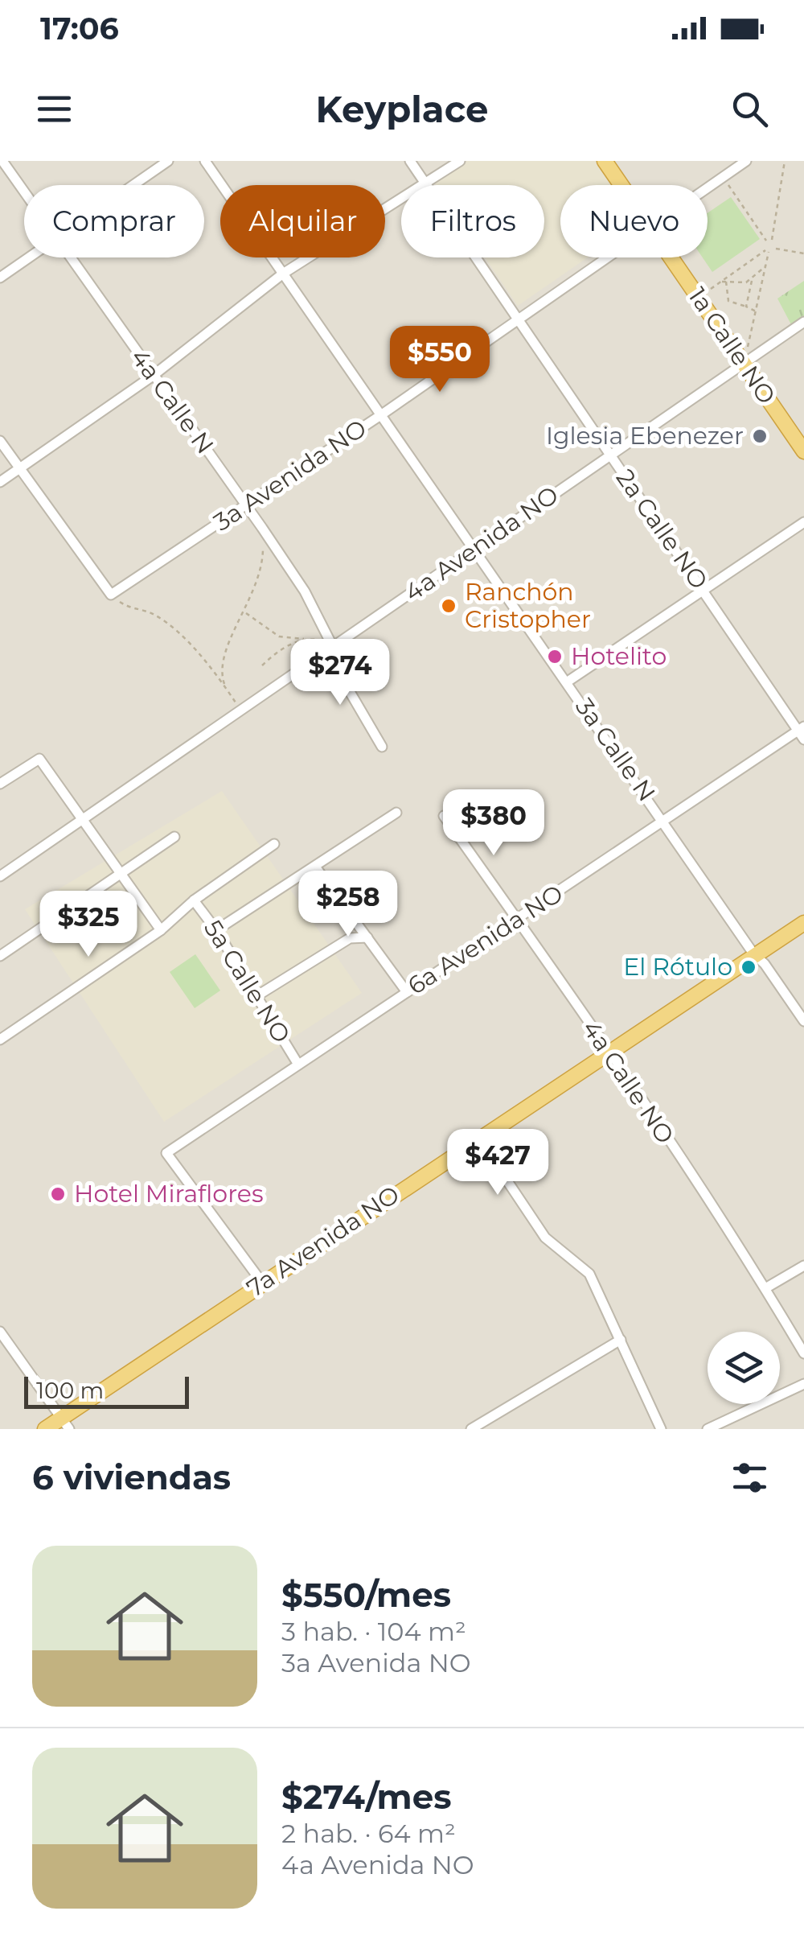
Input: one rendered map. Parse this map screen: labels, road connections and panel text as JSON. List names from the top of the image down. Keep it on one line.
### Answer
{"streets":{"highway":["1a Calle NO","7a Avenida NO"],"street":["4a Calle N","3a Avenida NO","2a Calle NO","4a Avenida NO","3a Calle N","6a Avenida NO","5a Calle NO","4a Calle NO"]},"crossings":[["1a Calle NO","4a Avenida NO"],["4a Calle N","3a Avenida NO"],["4a Calle N","4a Avenida NO"],["3a Avenida NO","2a Calle NO"],["3a Avenida NO","3a Calle N"],["2a Calle NO","4a Avenida NO"],["2a Calle NO","6a Avenida NO"],["4a Avenida NO","3a Calle N"],["3a Calle N","6a Avenida NO"],["3a Calle N","7a Avenida NO"],["6a Avenida NO","5a Calle NO"],["6a Avenida NO","4a Calle NO"],["6a Avenida NO","7a Avenida NO"],["4a Calle NO","7a Avenida NO"]],"places":["Iglesia Ebenezer","Ranchón Cristopher","Hotelito","El Rótulo","Hotel Miraflores"],"scale_bar":"100 m","page":{"status":"17:06","header":"Keyplace","chip":["Comprar","Alquilar","Filtros","Nuevo"],"price":["$550","$274","$380","$258","$325","$427"],"scale":"100 m","heading":"6 viviendas","list":[{"name":"$550/mes","note":"3 hab. · 104 m² · 3a Avenida NO"},{"name":"$274/mes","note":"2 hab. · 64 m² · 4a Avenida NO"}]}}
